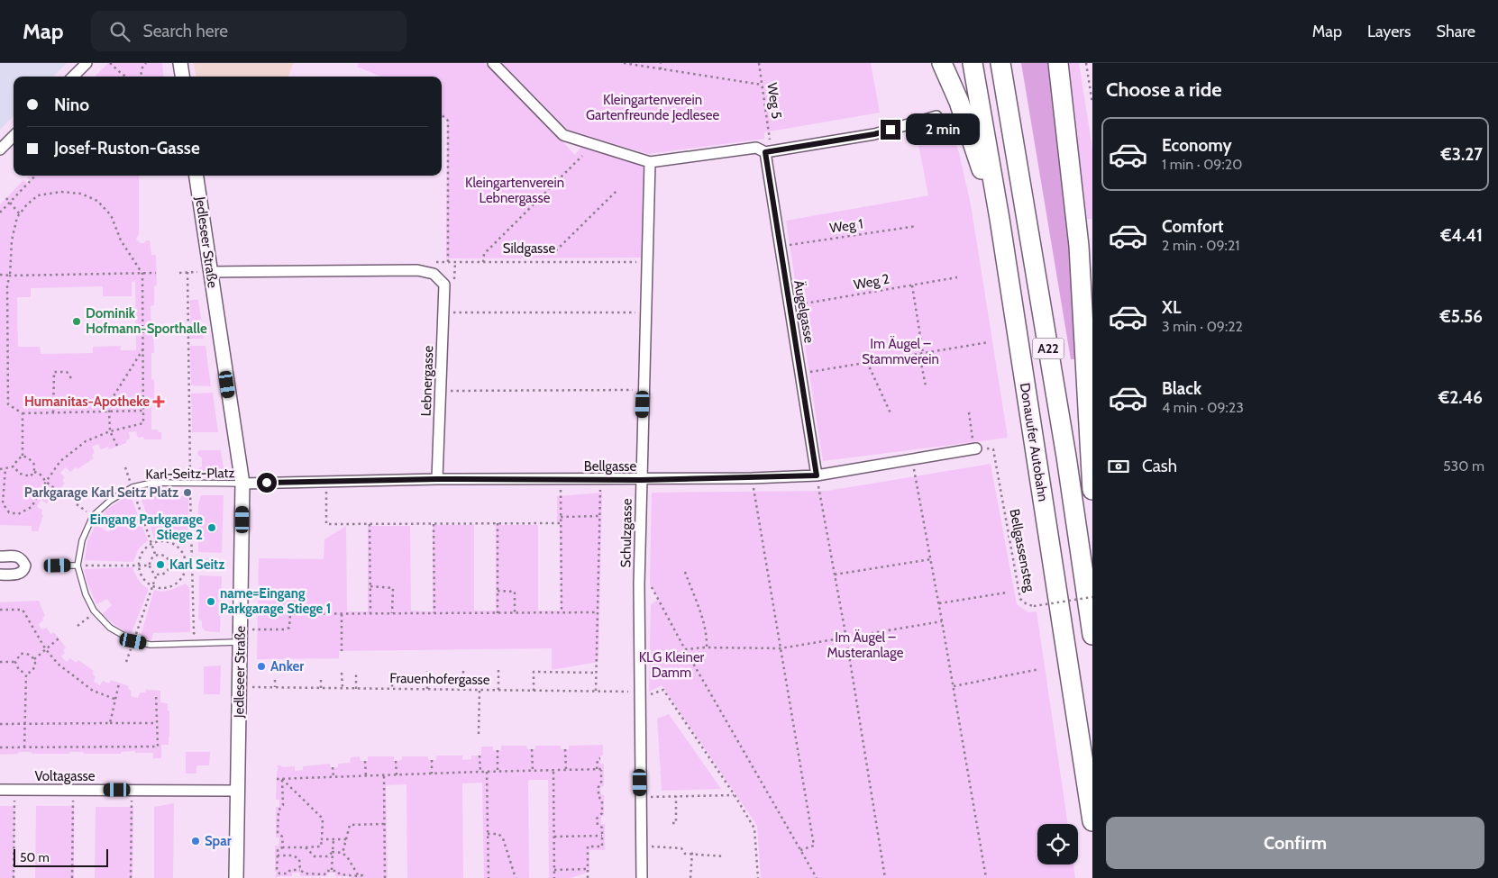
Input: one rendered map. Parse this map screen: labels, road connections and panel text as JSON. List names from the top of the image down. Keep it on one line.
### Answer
{"streets":{"highway":["A22","Donauufer Autobahn"],"street":["Jedleseer Straße","Äugelgasse","Lebnergasse","Bellgasse","Schulzgasse","Voltagasse"],"lane":["Karl-Seitz-Platz"],"path":["Weg 5","Weg 1","Sildgasse","Weg 2","Bellgassensteg","Frauenhofergasse"]},"crossings":[["Weg 1","Äugelgasse"],["Jedleseer Straße","Bellgasse"],["Jedleseer Straße","Karl-Seitz-Platz"],["Jedleseer Straße","Frauenhofergasse"],["Jedleseer Straße","Voltagasse"],["Sildgasse","Lebnergasse"],["Sildgasse","Schulzgasse"],["Weg 2","Äugelgasse"],["Äugelgasse","Bellgasse"],["Lebnergasse","Bellgasse"],["Bellgasse","Karl-Seitz-Platz"],["Bellgasse","Schulzgasse"],["Bellgasse","Bellgassensteg"],["Schulzgasse","Frauenhofergasse"]],"parks":["Kleingartenverein Gartenfreunde Jedlesee","Kleingartenverein Lebnergasse","Im Äugel – Stammverein","Im Äugel – Musteranlage","KLG Kleiner Damm"],"places":{"other":["Dominik Hofmann-Sporthalle","Parkgarage Karl Seitz Platz","Eingang Parkgarage Stiege 2","Karl Seitz","name=Eingang Parkgarage Stiege 1","Anker","Spar"],"health":["Humanitas-Apotheke"]},"scale_bar":"50 m","page":{"header":"Map","search":"Search here","nav":["Map","Layers","Share"],"heading":"Choose a ride","banner":["Nino","Josef-Ruston-Gasse"],"bubble":"2 min","list":[{"name":"Economy","note":"1 min · 09:20","value":"€3.27"},{"name":"Comfort","note":"2 min · 09:21","value":"€4.41"},{"name":"XL","note":"3 min · 09:22","value":"€5.56"},{"name":"Black","note":"4 min · 09:23","value":"€2.46"}],"pay":["Cash","530 m"],"buttons":"Confirm","scale":"50 m"}}
